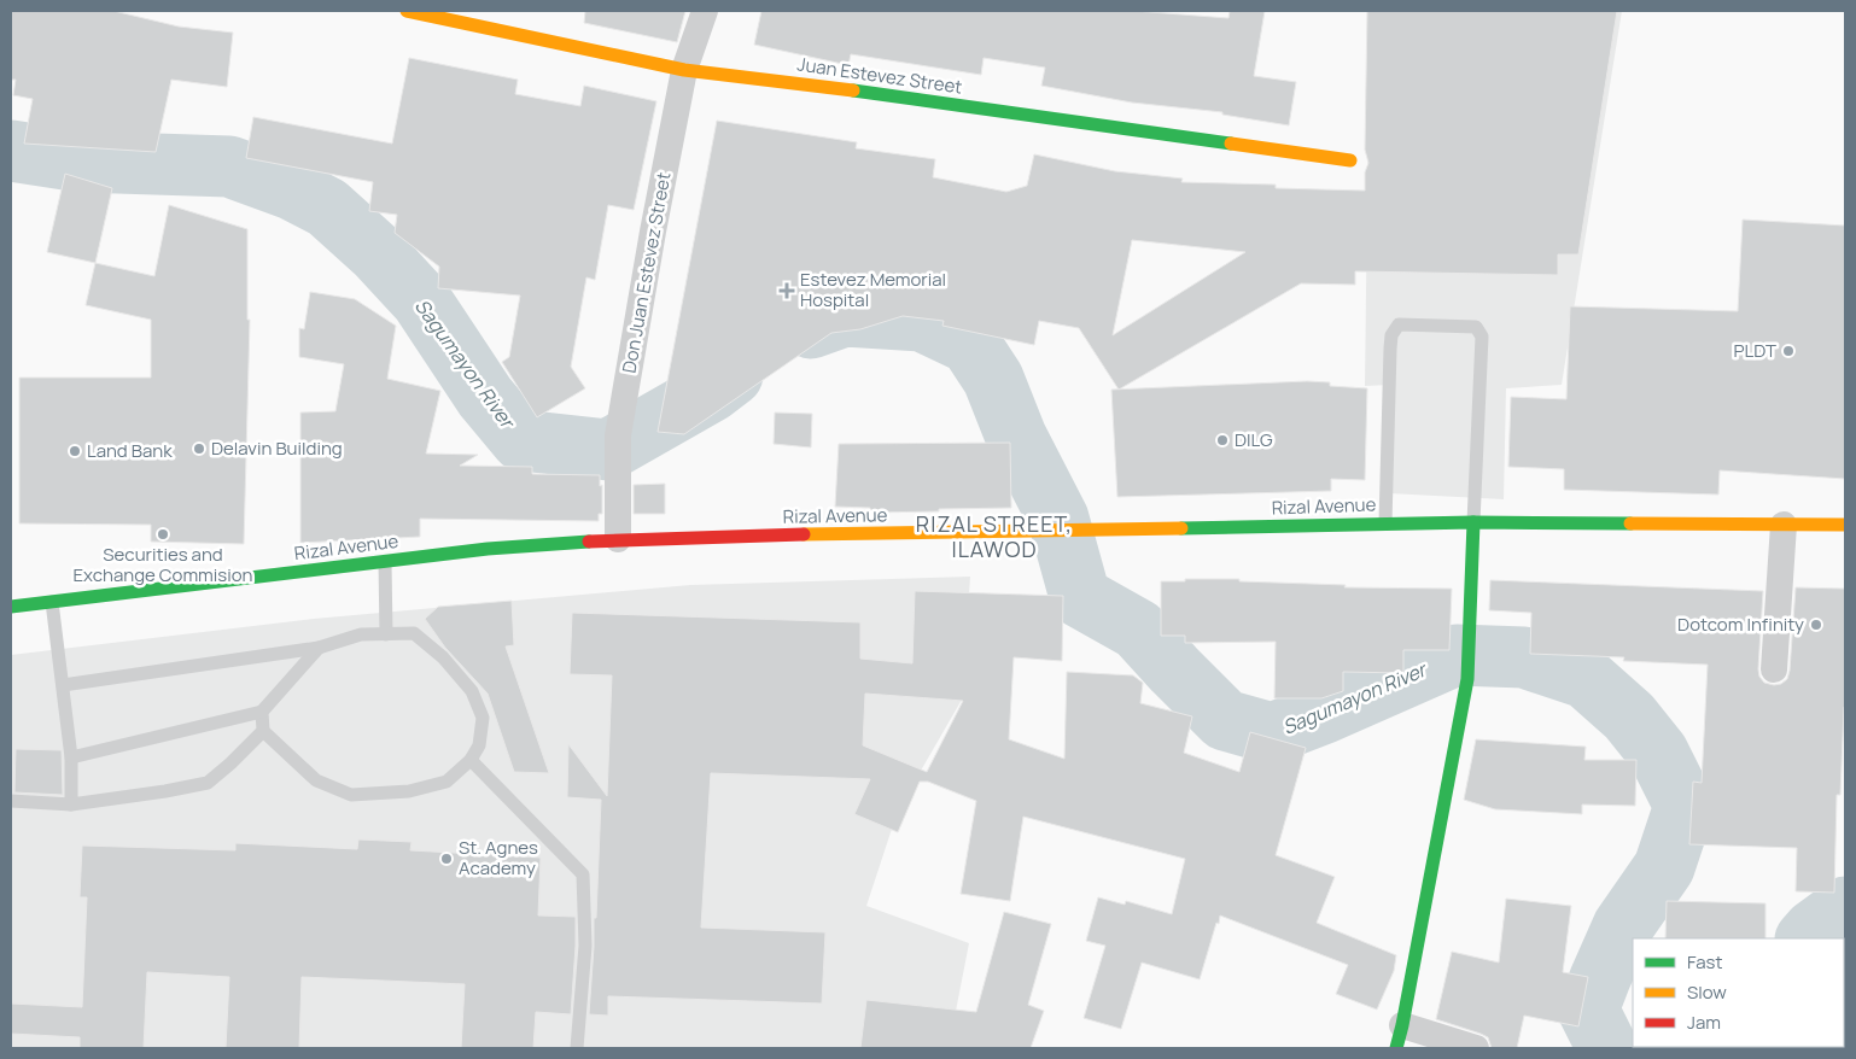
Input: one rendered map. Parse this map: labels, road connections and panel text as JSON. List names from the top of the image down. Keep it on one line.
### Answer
{"streets":{"main road":["Juan Estevez Street","Rizal Avenue"],"street":["Don Juan Estevez Street"]},"crossings":[["Juan Estevez Street","Don Juan Estevez Street"],["Don Juan Estevez Street","Rizal Avenue"]],"districts":["RIZAL STREET, ILAWOD"],"water":["Sagumayon River"],"places":{"health":["Estevez Memorial Hospital"],"other":["PLDT","DILG","Delavin Building","Land Bank","Securities and Exchange Commision","Dotcom Infinity","St. Agnes Academy"]},"legend":["Fast","Slow","Jam"]}
